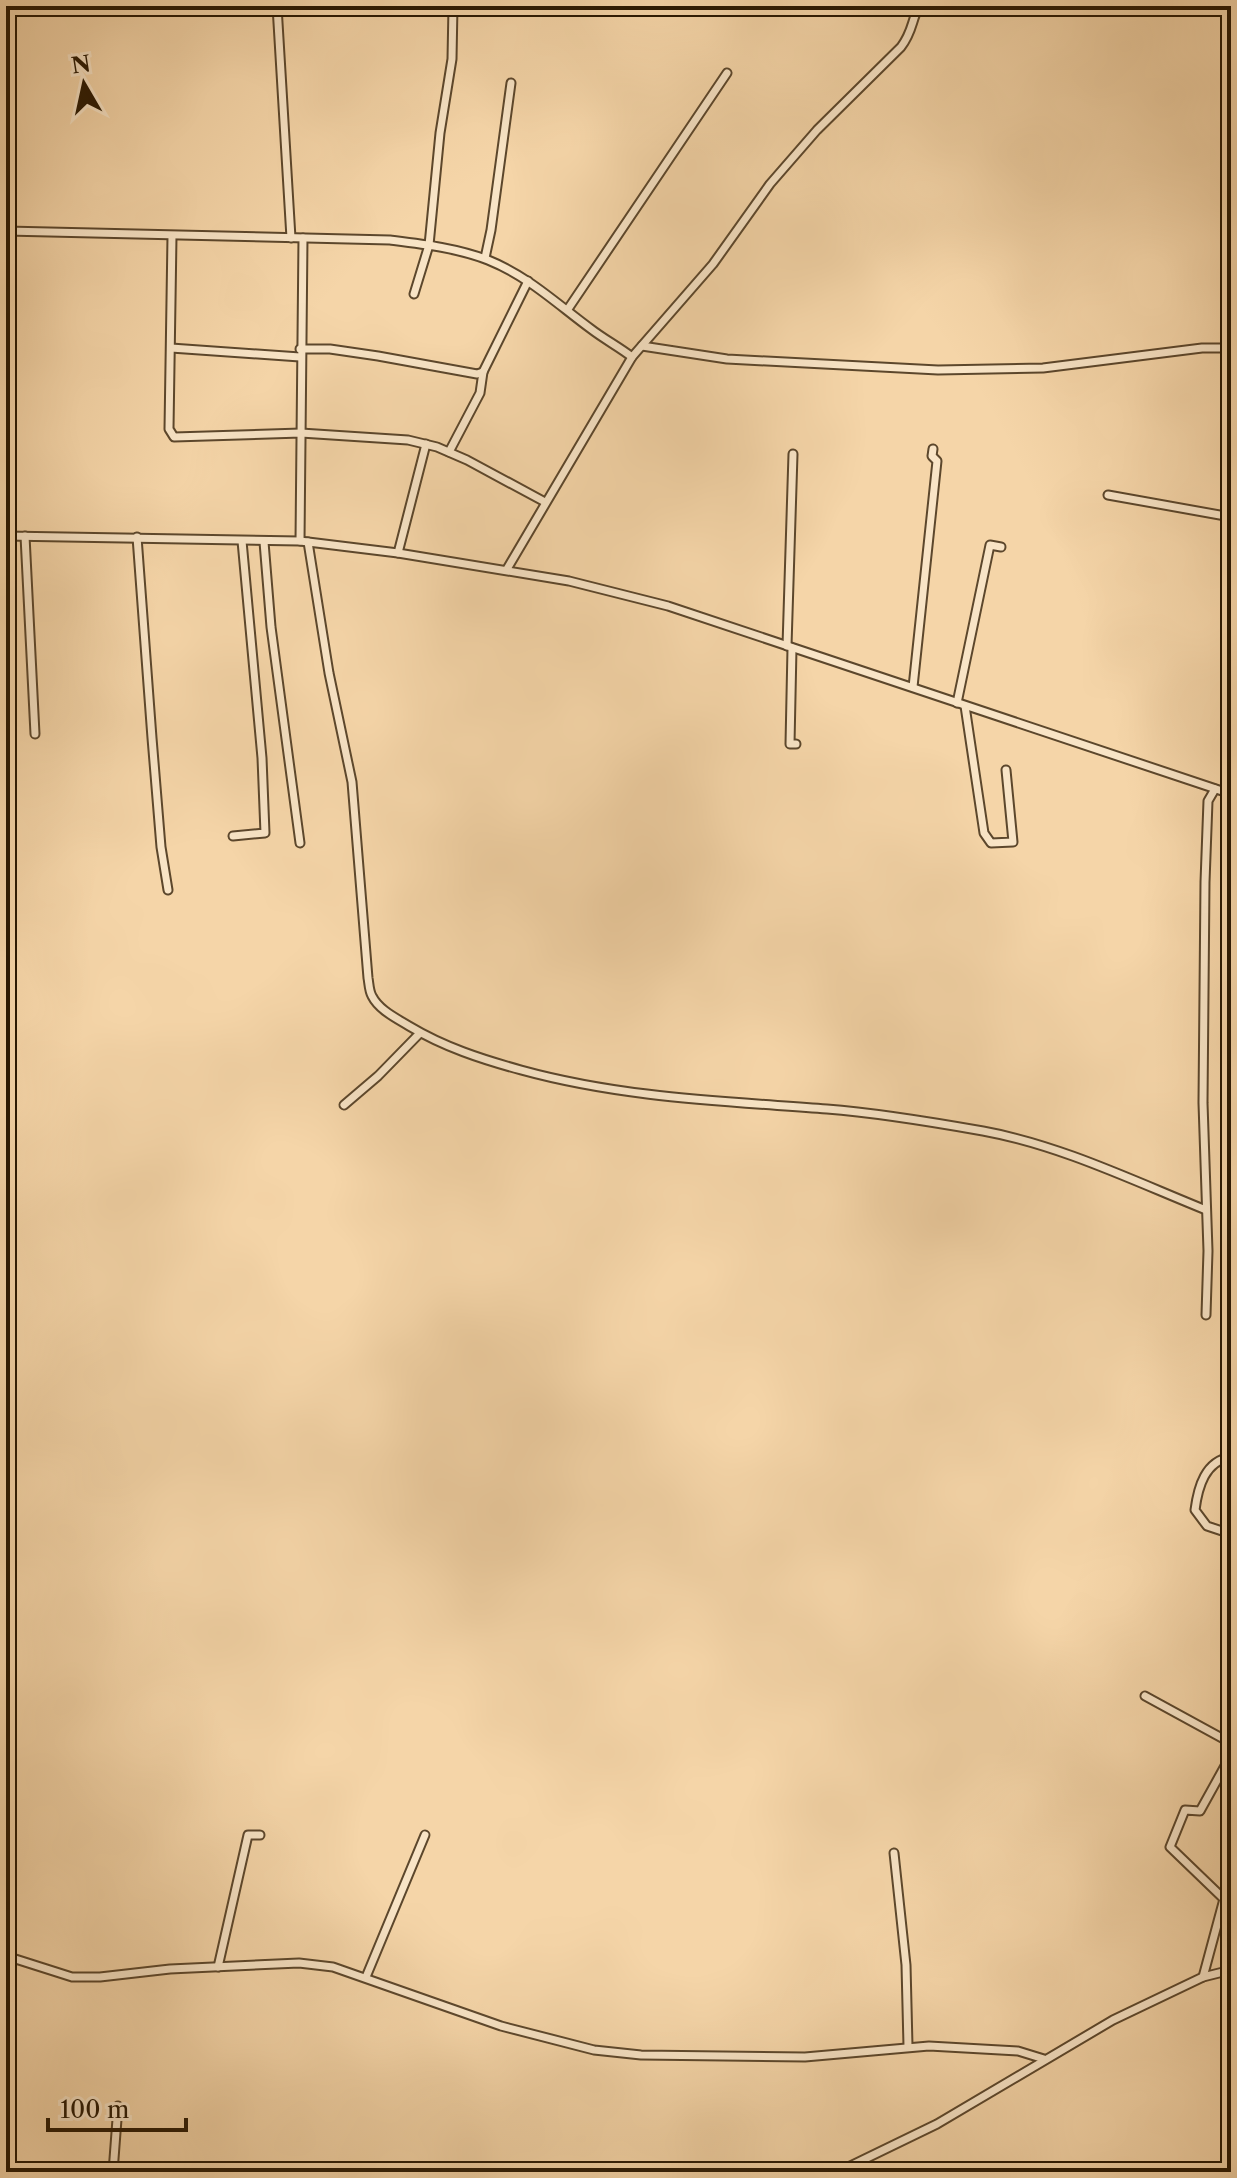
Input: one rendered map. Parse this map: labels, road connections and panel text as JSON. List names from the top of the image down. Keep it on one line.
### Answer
{"scale_bar":"100 m","north":"top"}
